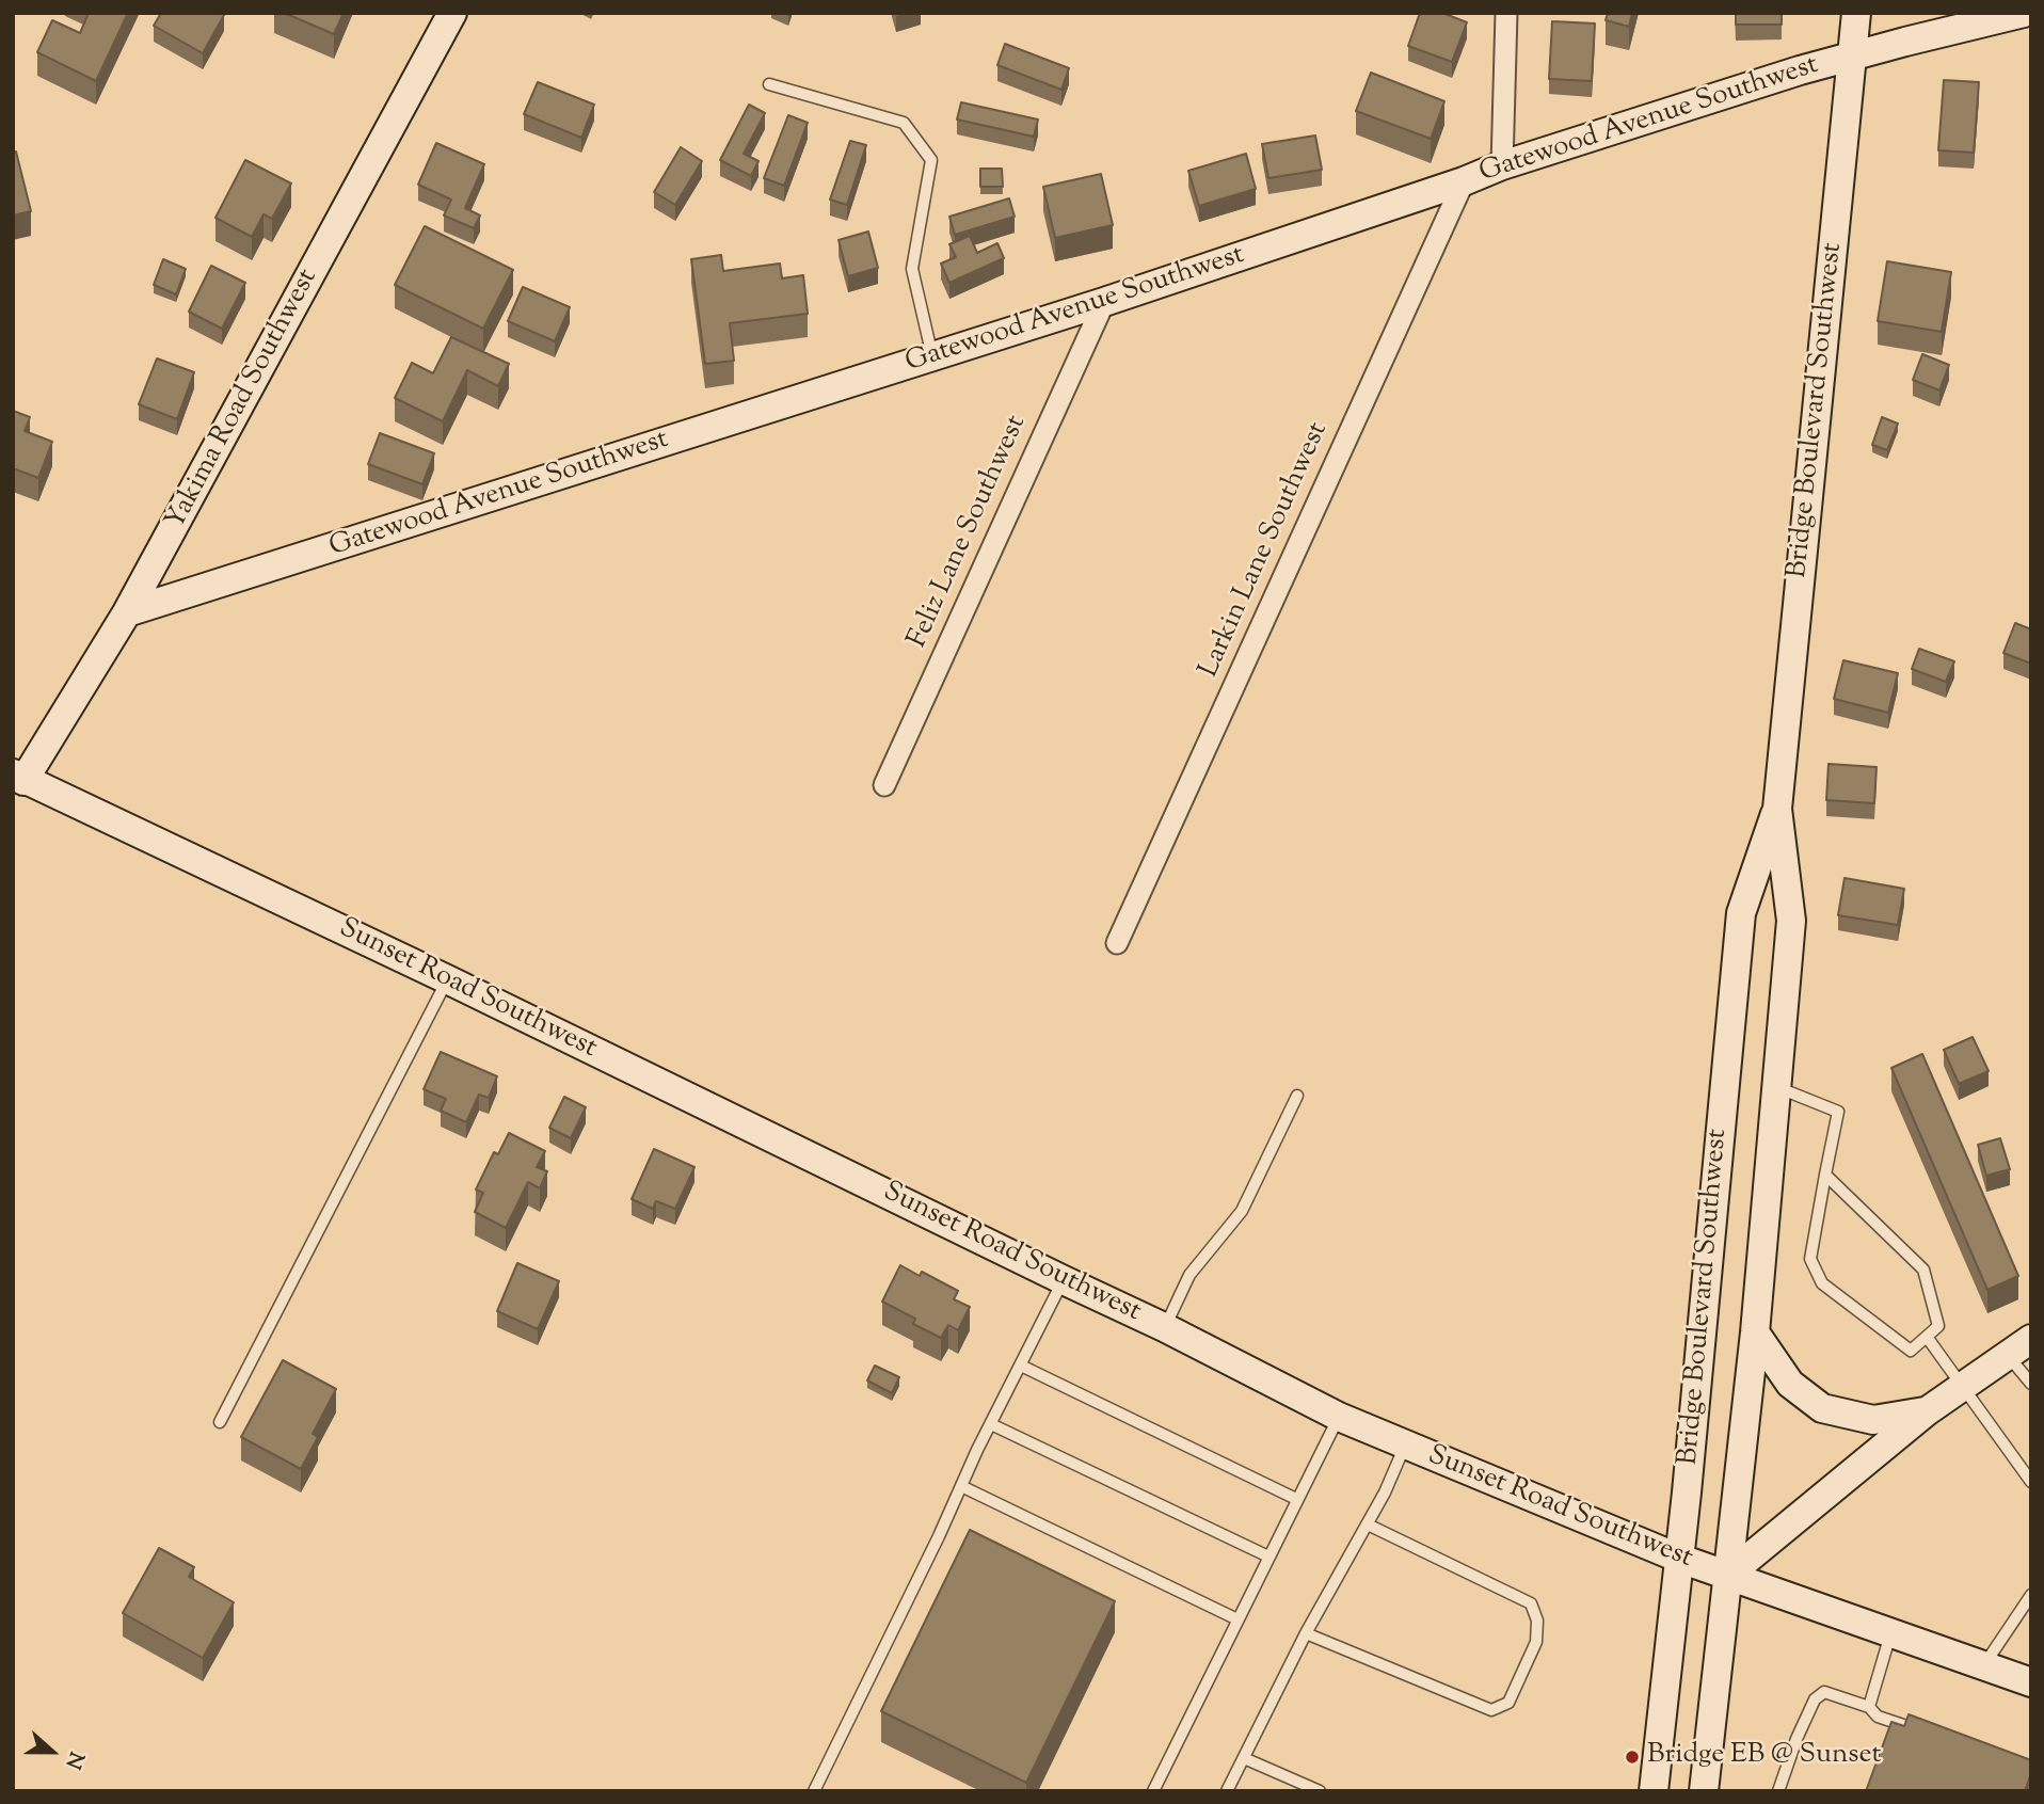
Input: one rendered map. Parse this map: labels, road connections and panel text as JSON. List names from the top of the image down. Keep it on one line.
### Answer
{"streets":{"street":["Gatewood Avenue Southwest","Yakima Road Southwest","Bridge Boulevard Southwest","Feliz Lane Southwest","Larkin Lane Southwest","Sunset Road Southwest"]},"crossings":[["Gatewood Avenue Southwest","Yakima Road Southwest"],["Gatewood Avenue Southwest","Bridge Boulevard Southwest"],["Gatewood Avenue Southwest","Feliz Lane Southwest"],["Gatewood Avenue Southwest","Larkin Lane Southwest"],["Yakima Road Southwest","Sunset Road Southwest"],["Bridge Boulevard Southwest","Sunset Road Southwest"]],"places":["Bridge EB @ Sunset"],"north":"right"}
